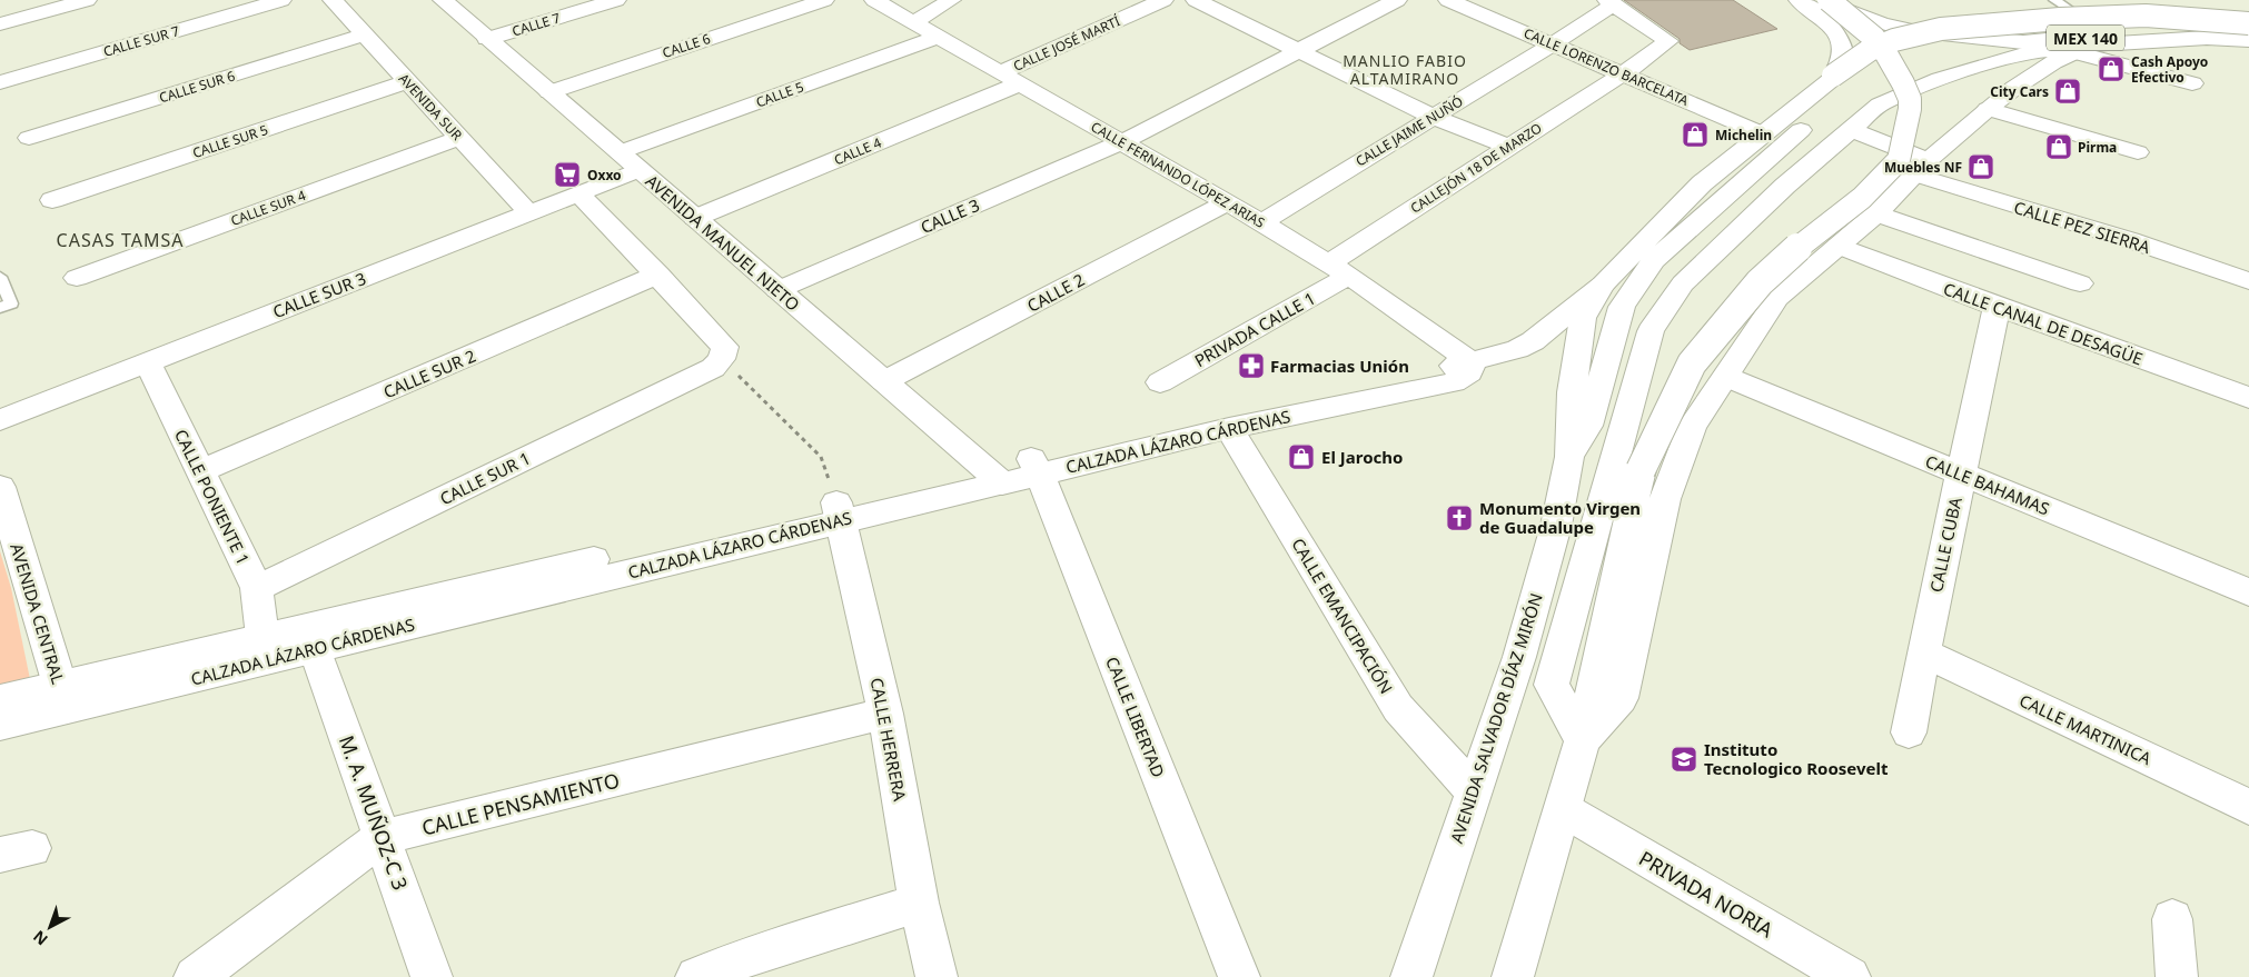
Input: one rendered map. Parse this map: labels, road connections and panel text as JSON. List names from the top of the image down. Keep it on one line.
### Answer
{"streets":{"street":["CALLE 7","MEX 140","CALLE SUR 7","CALLE JOSÉ MARTÍ","CALLE 6","CALLE LORENZO BARCELATA","CALLE SUR 6","CALLE 5","AVENIDA SUR","CALLE JAIME NUÑÓ","CALLE SUR 5","CALLE 4","CALLEJÓN 18 DE MARZO","CALLE FERNANDO LÓPEZ ARIAS","CALLE SUR 4","CALLE 3","CALLE PEZ SIERRA","AVENIDA MANUEL NIETO","CALLE 2","CALLE SUR 3","CALLE CANAL DE DESAGÜE","PRIVADA CALLE 1","CALLE SUR 2","CALZADA LÁZARO CÁRDENAS","CALLE SUR 1","CALLE BAHAMAS","CALLE PONIENTE 1","CALLE CUBA","AVENIDA CENTRAL","CALLE EMANCIPACIÓN","CALLE LIBERTAD","AVENIDA SALVADOR DÍAZ MIRÓN","CALLE MARTINICA","CALLE HERRERA","CALLE PENSAMIENTO","M. A. MUÑOZ-C 3","PRIVADA NORIA"]},"crossings":[["CALLE 7","AVENIDA MANUEL NIETO"],["MEX 140","AVENIDA SALVADOR DÍAZ MIRÓN"],["CALLE JOSÉ MARTÍ","CALLE 4"],["CALLE JOSÉ MARTÍ","CALLE FERNANDO LÓPEZ ARIAS"],["CALLE 6","AVENIDA MANUEL NIETO"],["CALLE LORENZO BARCELATA","CALLE JAIME NUÑÓ"],["CALLE LORENZO BARCELATA","CALLEJÓN 18 DE MARZO"],["CALLE LORENZO BARCELATA","AVENIDA SALVADOR DÍAZ MIRÓN"],["CALLE SUR 6","AVENIDA SUR"],["CALLE 5","CALLE FERNANDO LÓPEZ ARIAS"],["CALLE 5","AVENIDA MANUEL NIETO"],["AVENIDA SUR","CALLE SUR 5"],["AVENIDA SUR","CALLE SUR 4"],["AVENIDA SUR","CALLE SUR 3"],["CALLE JAIME NUÑÓ","CALLEJÓN 18 DE MARZO"],["CALLE JAIME NUÑÓ","CALLE FERNANDO LÓPEZ ARIAS"],["CALLE 4","CALLE FERNANDO LÓPEZ ARIAS"],["CALLE 4","AVENIDA MANUEL NIETO"],["CALLEJÓN 18 DE MARZO","CALLE FERNANDO LÓPEZ ARIAS"],["CALLEJÓN 18 DE MARZO","PRIVADA CALLE 1"],["CALLE FERNANDO LÓPEZ ARIAS","CALLE 3"],["CALLE FERNANDO LÓPEZ ARIAS","CALLE 2"],["CALLE FERNANDO LÓPEZ ARIAS","PRIVADA CALLE 1"],["CALLE FERNANDO LÓPEZ ARIAS","CALZADA LÁZARO CÁRDENAS"],["CALLE 3","AVENIDA MANUEL NIETO"],["AVENIDA MANUEL NIETO","CALLE 2"],["AVENIDA MANUEL NIETO","CALLE SUR 3"],["AVENIDA MANUEL NIETO","CALZADA LÁZARO CÁRDENAS"],["CALLE SUR 3","CALLE PONIENTE 1"],["CALLE CANAL DE DESAGÜE","CALLE CUBA"],["CALLE SUR 2","CALLE PONIENTE 1"],["CALZADA LÁZARO CÁRDENAS","CALLE PONIENTE 1"],["CALZADA LÁZARO CÁRDENAS","AVENIDA CENTRAL"],["CALZADA LÁZARO CÁRDENAS","CALLE EMANCIPACIÓN"],["CALZADA LÁZARO CÁRDENAS","CALLE LIBERTAD"],["CALZADA LÁZARO CÁRDENAS","AVENIDA SALVADOR DÍAZ MIRÓN"],["CALZADA LÁZARO CÁRDENAS","CALLE HERRERA"],["CALZADA LÁZARO CÁRDENAS","M. A. MUÑOZ-C 3"],["CALLE SUR 1","CALLE PONIENTE 1"],["CALLE BAHAMAS","CALLE CUBA"],["CALLE CUBA","CALLE MARTINICA"],["CALLE EMANCIPACIÓN","AVENIDA SALVADOR DÍAZ MIRÓN"],["CALLE HERRERA","CALLE PENSAMIENTO"],["CALLE PENSAMIENTO","M. A. MUÑOZ-C 3"]],"districts":["MANLIO FABIO ALTAMIRANO","CASAS TAMSA"],"places":{"shop":["Cash Apoyo Efectivo","City Cars","Michelin","Pirma","Muebles NF","El Jarocho"],"supermarket":["Oxxo"],"pharmacy":["Farmacias Unión"],"church":["Monumento Virgen de Guadalupe"],"school or university":["Instituto Tecnologico Roosevelt"]},"north":"bottom left"}
